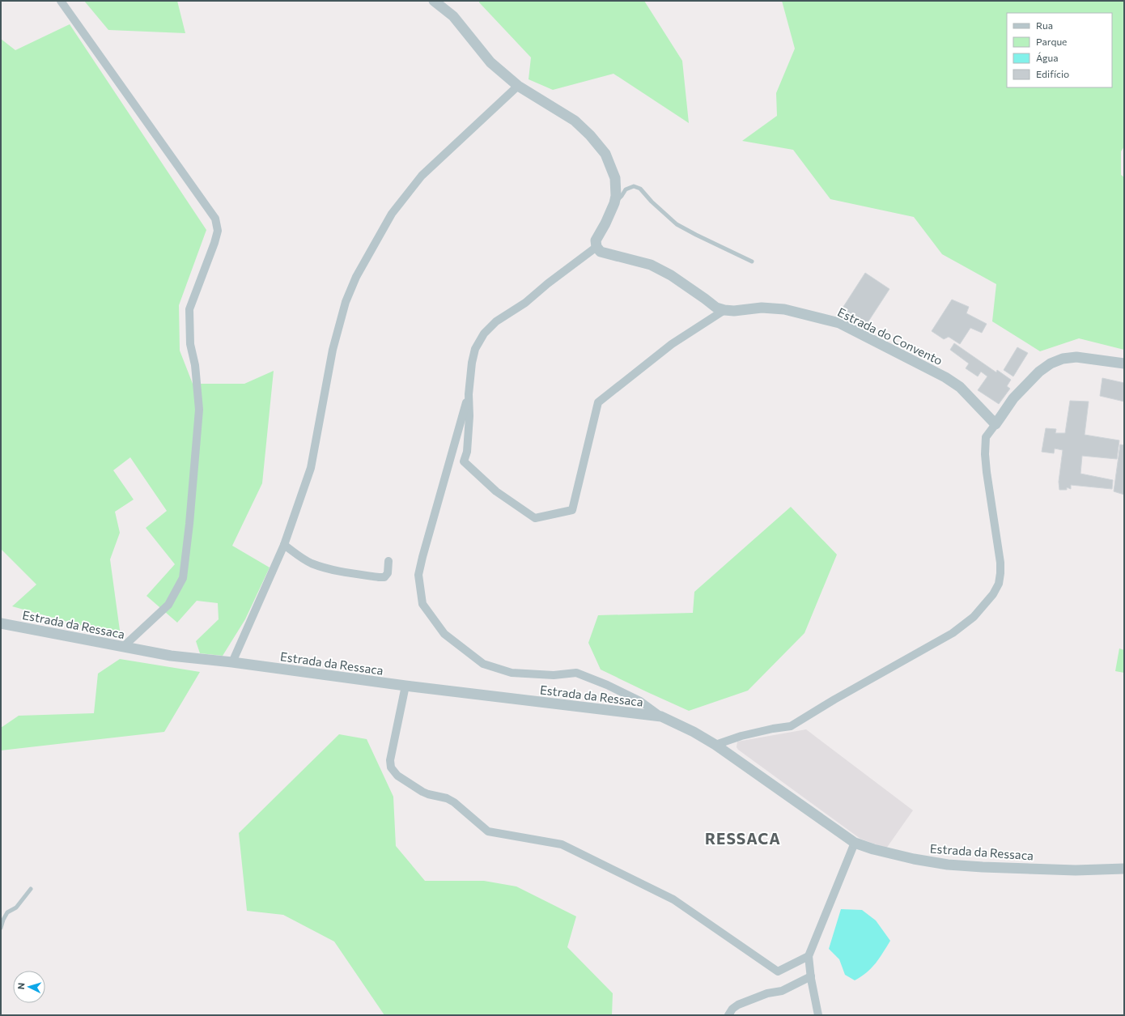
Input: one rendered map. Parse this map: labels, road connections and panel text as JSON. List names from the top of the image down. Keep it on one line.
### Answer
{"streets":{"street":["Estrada do Convento","Estrada da Ressaca"]},"districts":["RESSACA"],"legend":["Rua","Parque","Água","Edifício"],"north":"left"}
